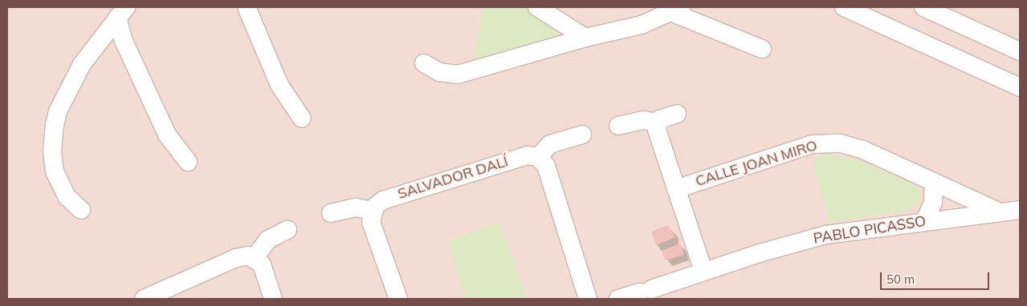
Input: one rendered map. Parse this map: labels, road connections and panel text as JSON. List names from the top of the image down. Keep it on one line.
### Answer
{"streets":{"street":["CALLE JOAN MIRO","SALVADOR DALÍ","PABLO PICASSO"]},"crossings":[["CALLE JOAN MIRO","PABLO PICASSO"]],"scale_bar":"50 m"}
